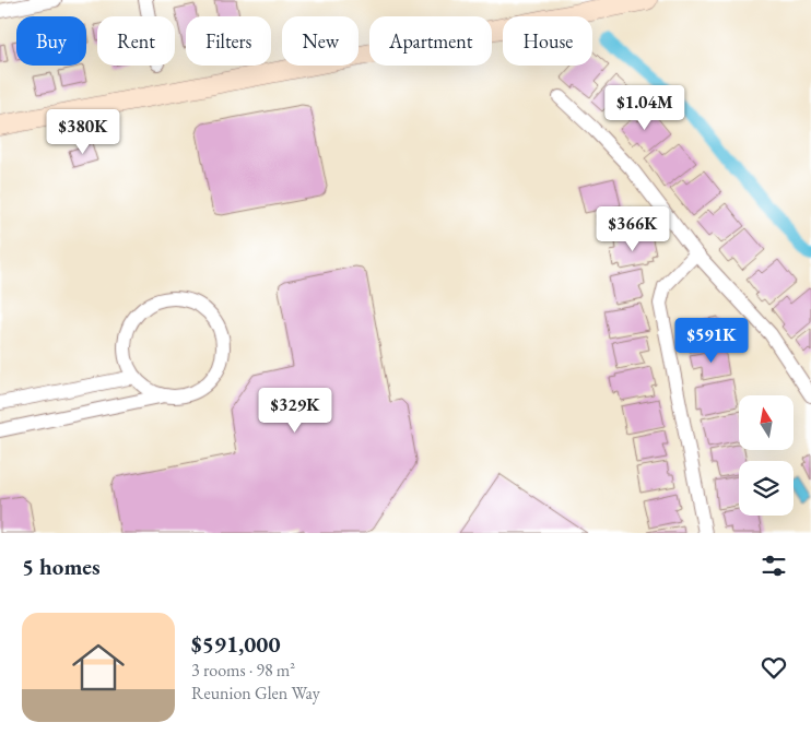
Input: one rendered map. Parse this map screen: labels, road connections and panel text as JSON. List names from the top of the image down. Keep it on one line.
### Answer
{"north":"top","page":{"chip":["Buy","Rent","Filters","New","Apartment","House"],"price":["$1.04M","$380K","$366K","$591K","$329K"],"heading":"5 homes","list":[{"name":"$591,000","note":"3 rooms · 98 m² · Reunion Glen Way"}]}}
